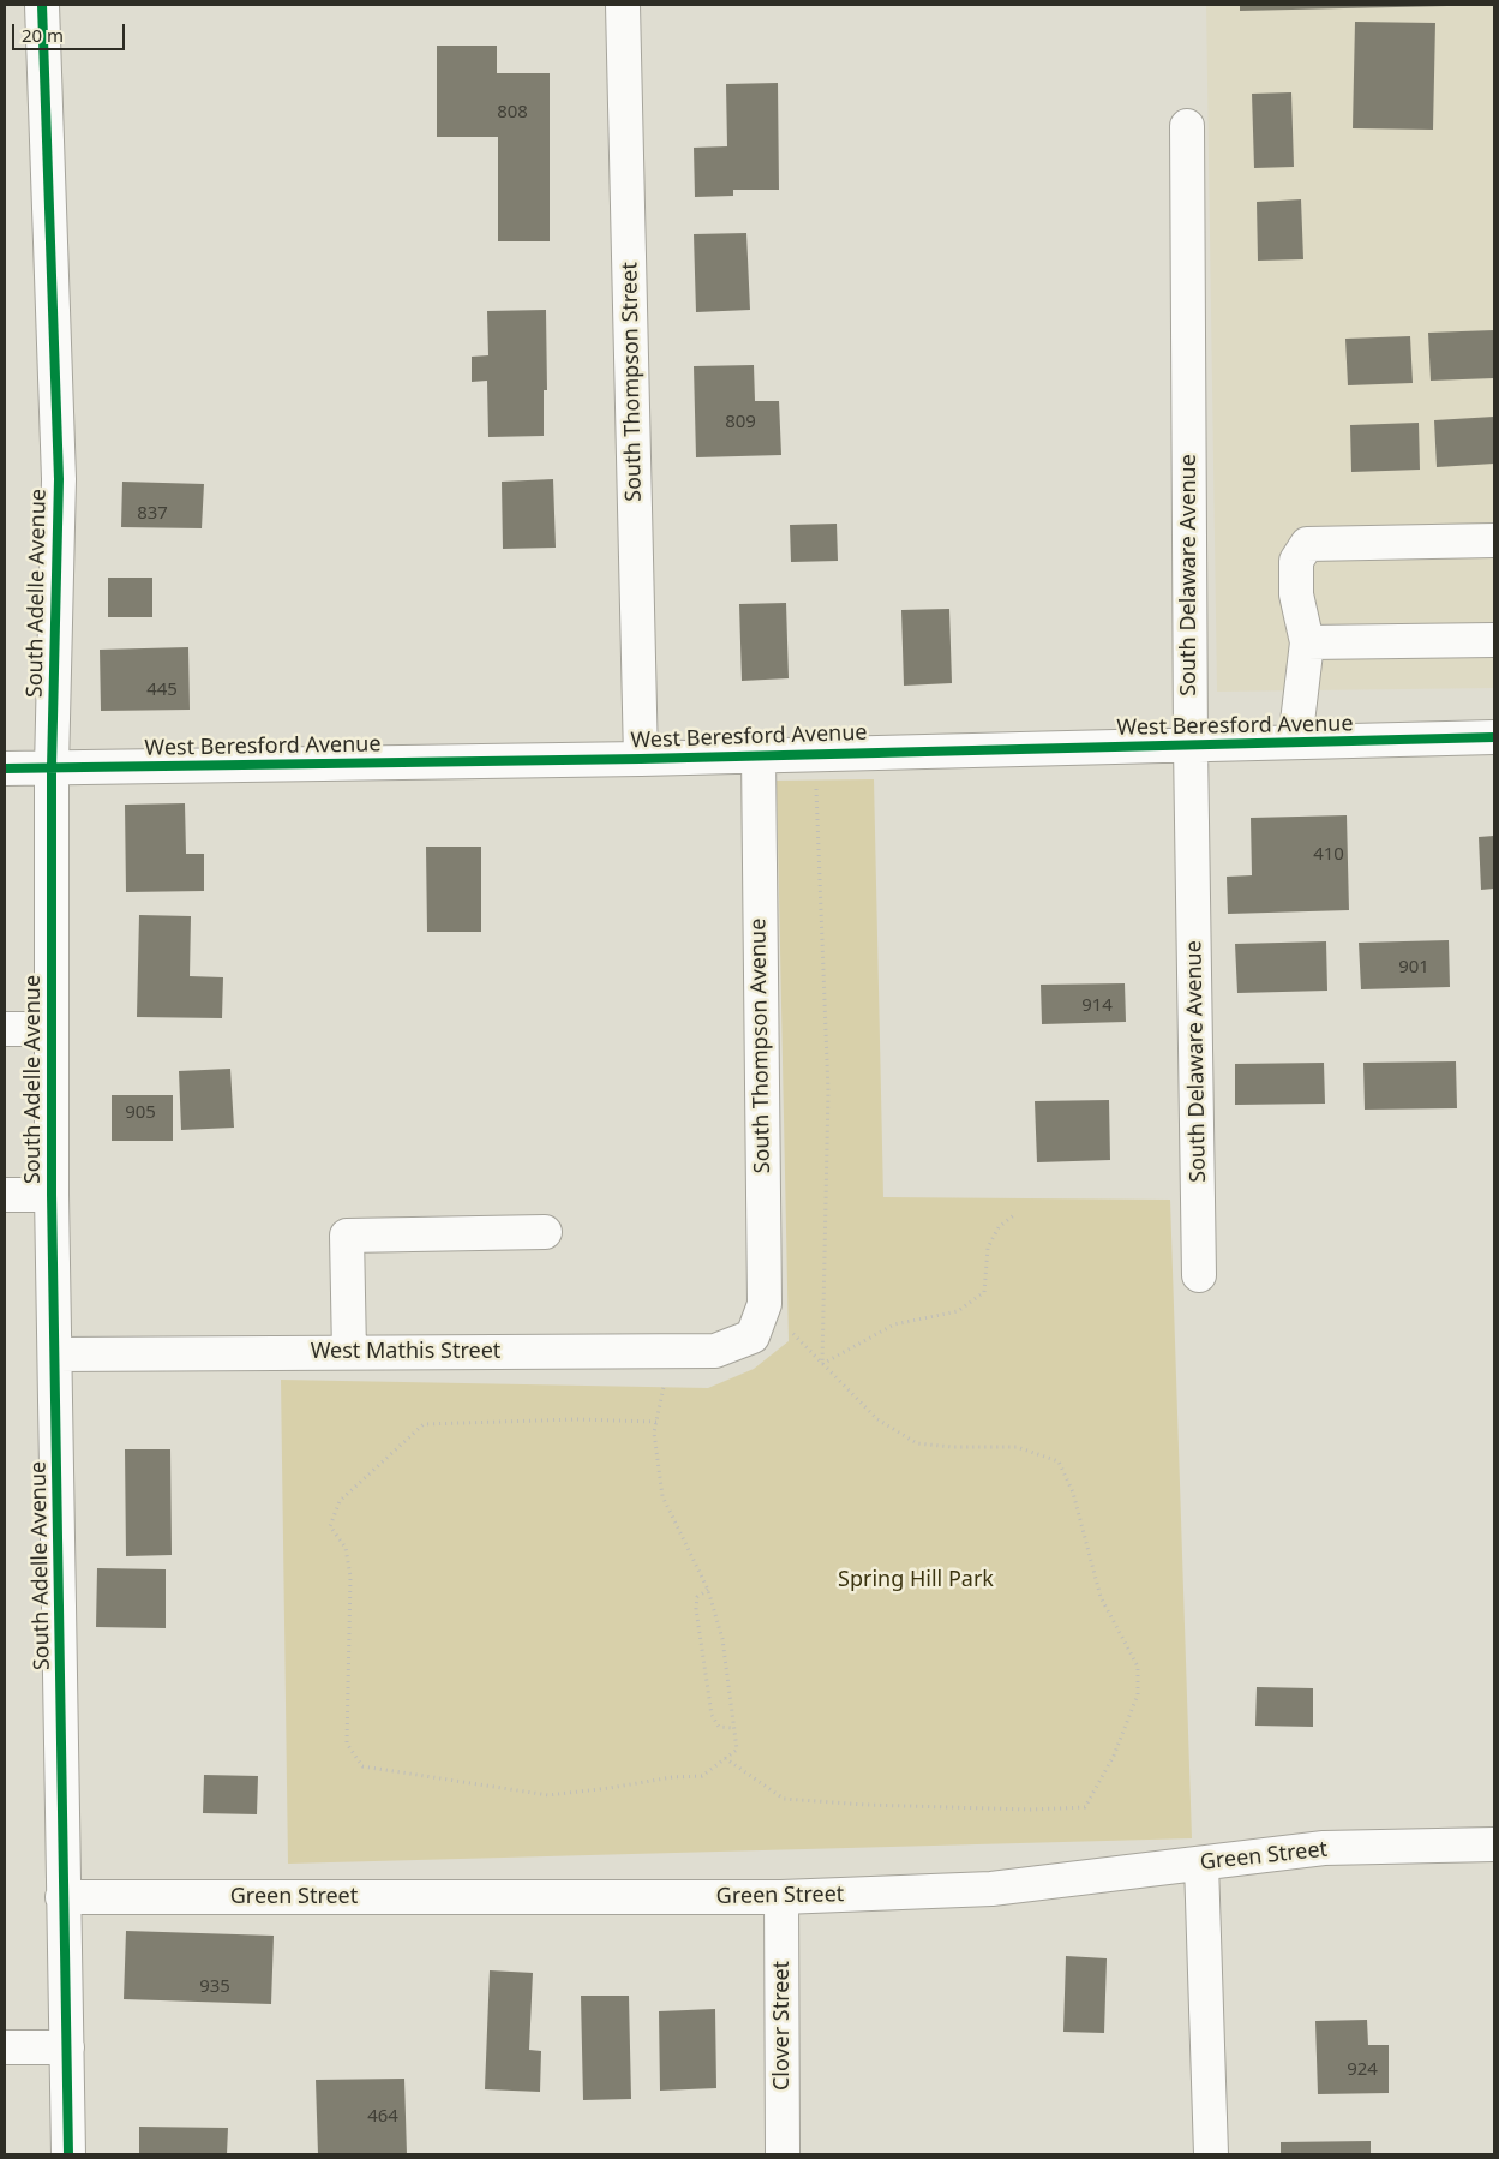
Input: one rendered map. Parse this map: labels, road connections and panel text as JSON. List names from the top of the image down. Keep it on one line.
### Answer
{"streets":{"street":["South Thompson Street","South Delaware Avenue","South Adelle Avenue","West Beresford Avenue","South Thompson Avenue","West Mathis Street","Green Street","Clover Street"]},"crossings":[["South Thompson Street","West Beresford Avenue"],["South Delaware Avenue","West Beresford Avenue"],["South Adelle Avenue","West Beresford Avenue"],["South Adelle Avenue","West Mathis Street"],["South Adelle Avenue","Green Street"],["West Beresford Avenue","South Thompson Avenue"],["South Thompson Avenue","West Mathis Street"],["Green Street","Clover Street"]],"parks":["Spring Hill Park"],"house_numbers":["808","809","837","445","410","901","914","905","935","924","464"],"scale_bar":"20 m"}
